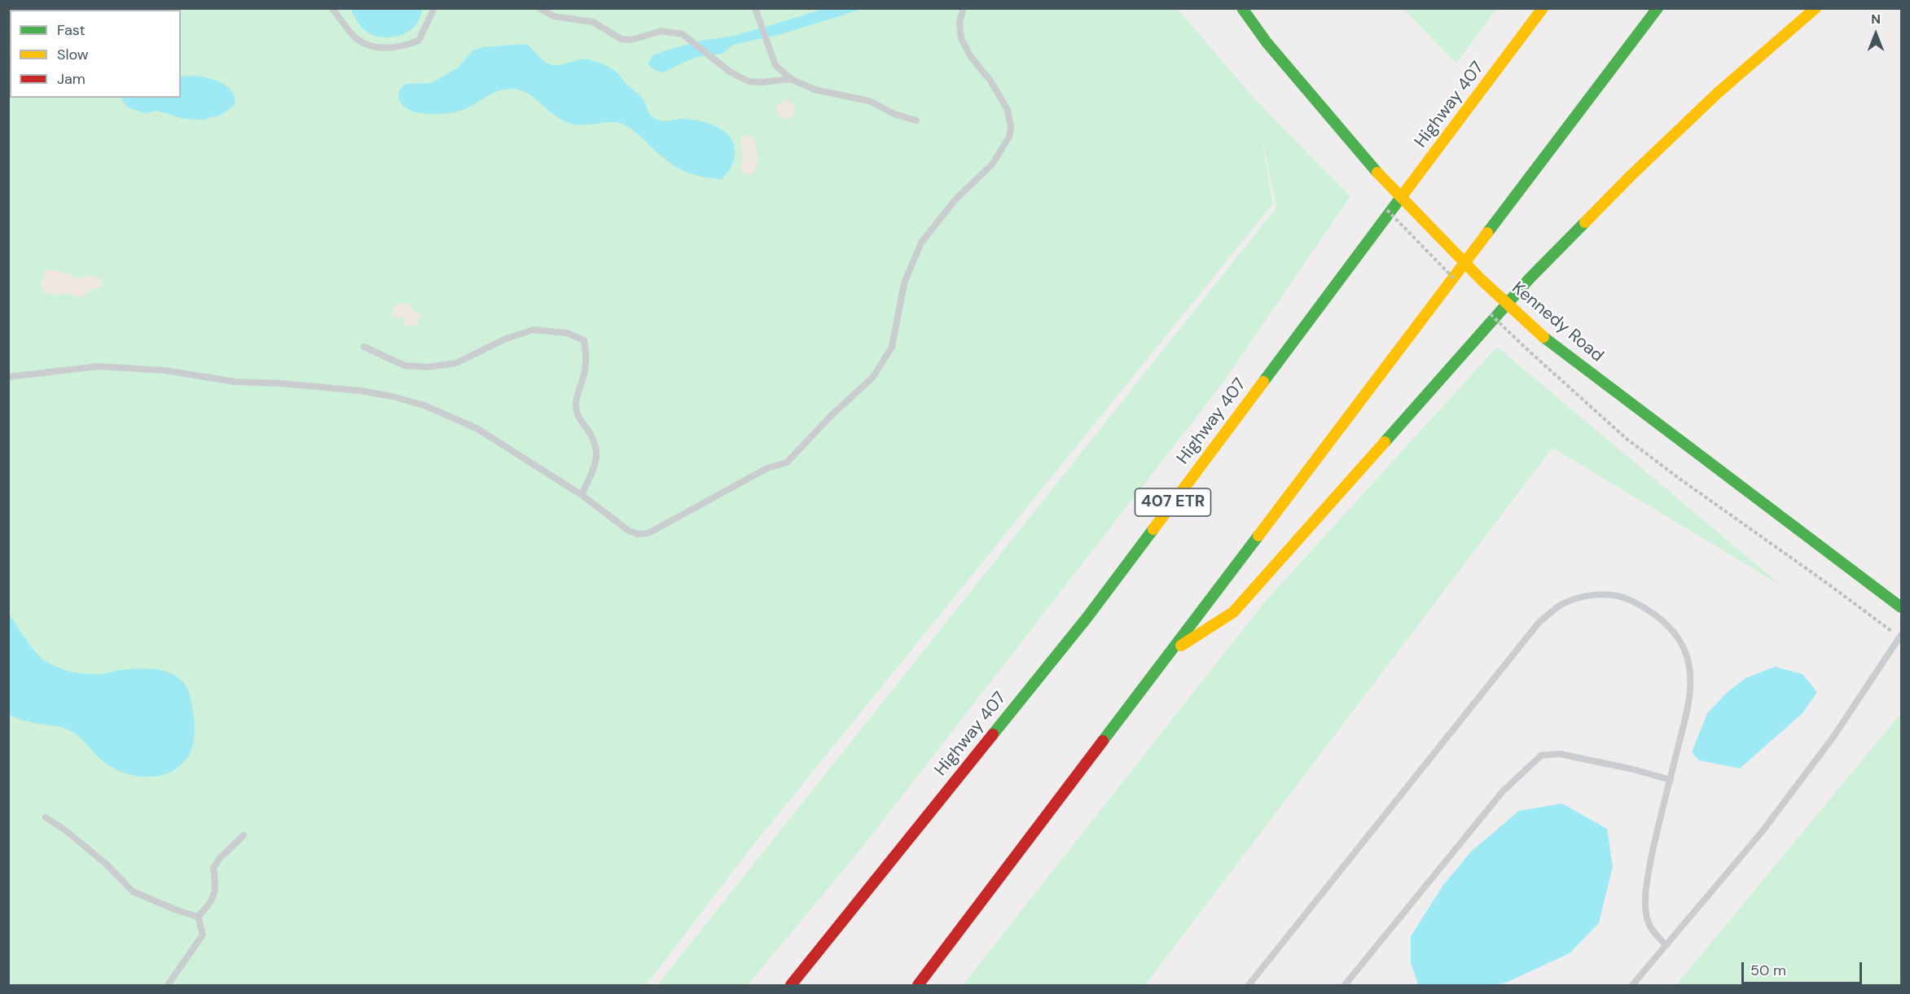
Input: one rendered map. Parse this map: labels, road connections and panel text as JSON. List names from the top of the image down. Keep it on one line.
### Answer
{"streets":{"main road":["Highway 407","Kennedy Road","407 ETR"]},"legend":["Fast","Slow","Jam"],"scale_bar":"50 m","north":"top"}
